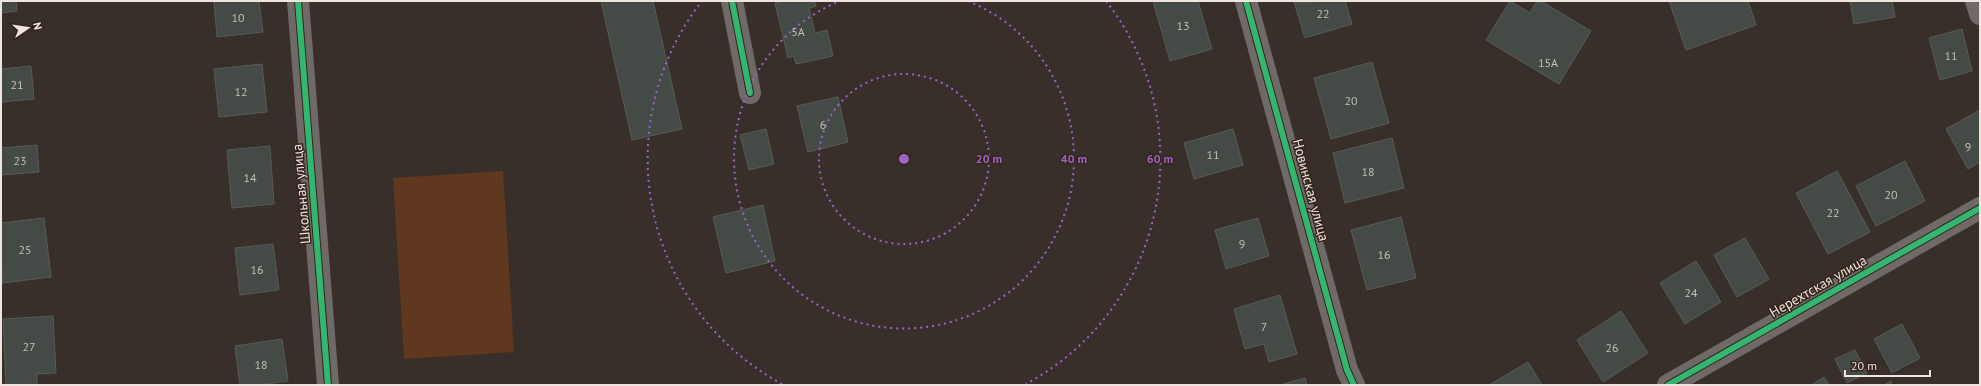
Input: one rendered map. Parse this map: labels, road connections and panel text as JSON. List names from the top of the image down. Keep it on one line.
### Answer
{"streets":{"street":["Новинская улица","Школьная улица","Нерехтская улица"]},"house_numbers":["22","10","13","5А","11","15А","21","12","20","6","9","11","23","18","14","20","22","9","25","16","16","24","7","27","26","18"],"scale_bar":"20 m","north":"right","rings":["20 m","40 m","60 m"]}
